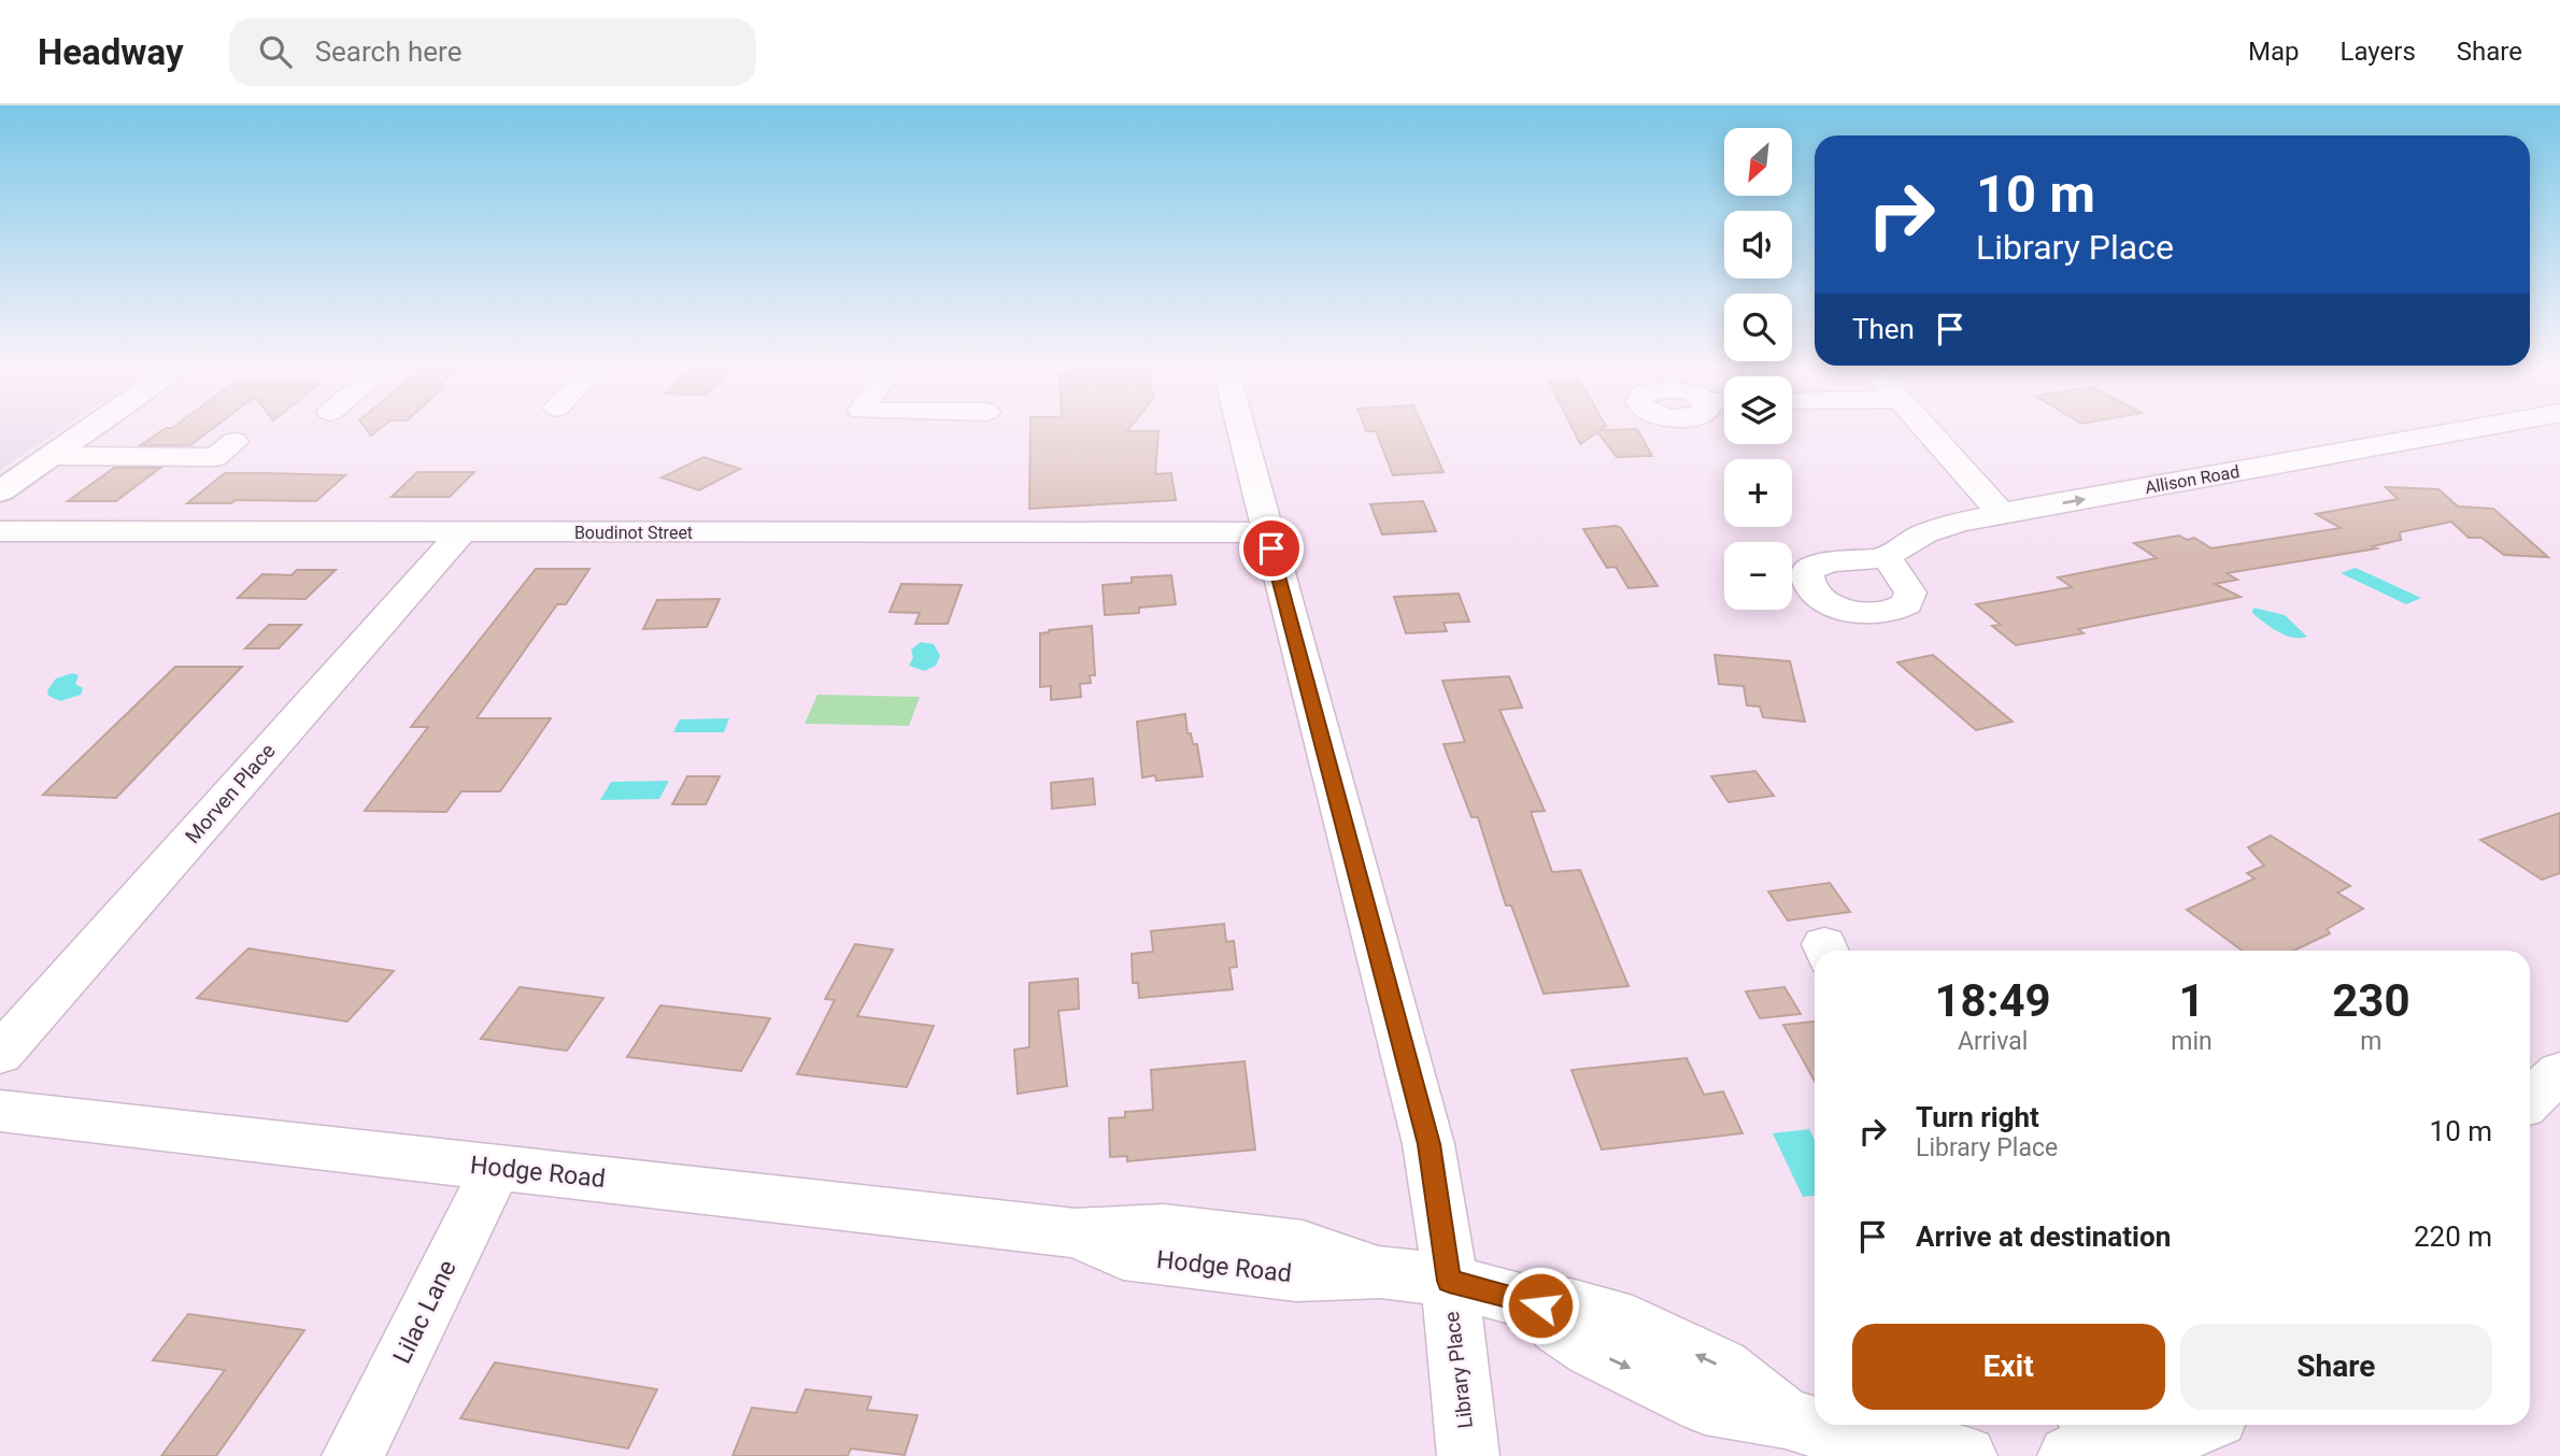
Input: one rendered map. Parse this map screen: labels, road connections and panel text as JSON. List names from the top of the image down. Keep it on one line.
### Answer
{"streets":{"street":["Allison Road","Boudinot Street","Morven Place","Hodge Road","Lilac Lane","Library Place"]},"crossings":[["Boudinot Street","Morven Place"],["Boudinot Street","Library Place"],["Hodge Road","Lilac Lane"],["Hodge Road","Library Place"]],"one_way":["Allison Road"],"north":"bottom left","page":{"header":"Headway","search":"Search here","nav":["Map","Layers","Share"],"map_buttons":["+","−"],"turn":["10 m","Library Place"],"then":"Then","eta":["18:49","Arrival","1","min","230","m"],"list":[{"name":"Turn right","note":"Library Place","value":"10 m"},{"name":"Arrive at destination","value":"220 m"}],"buttons":["Exit","Share"]}}
